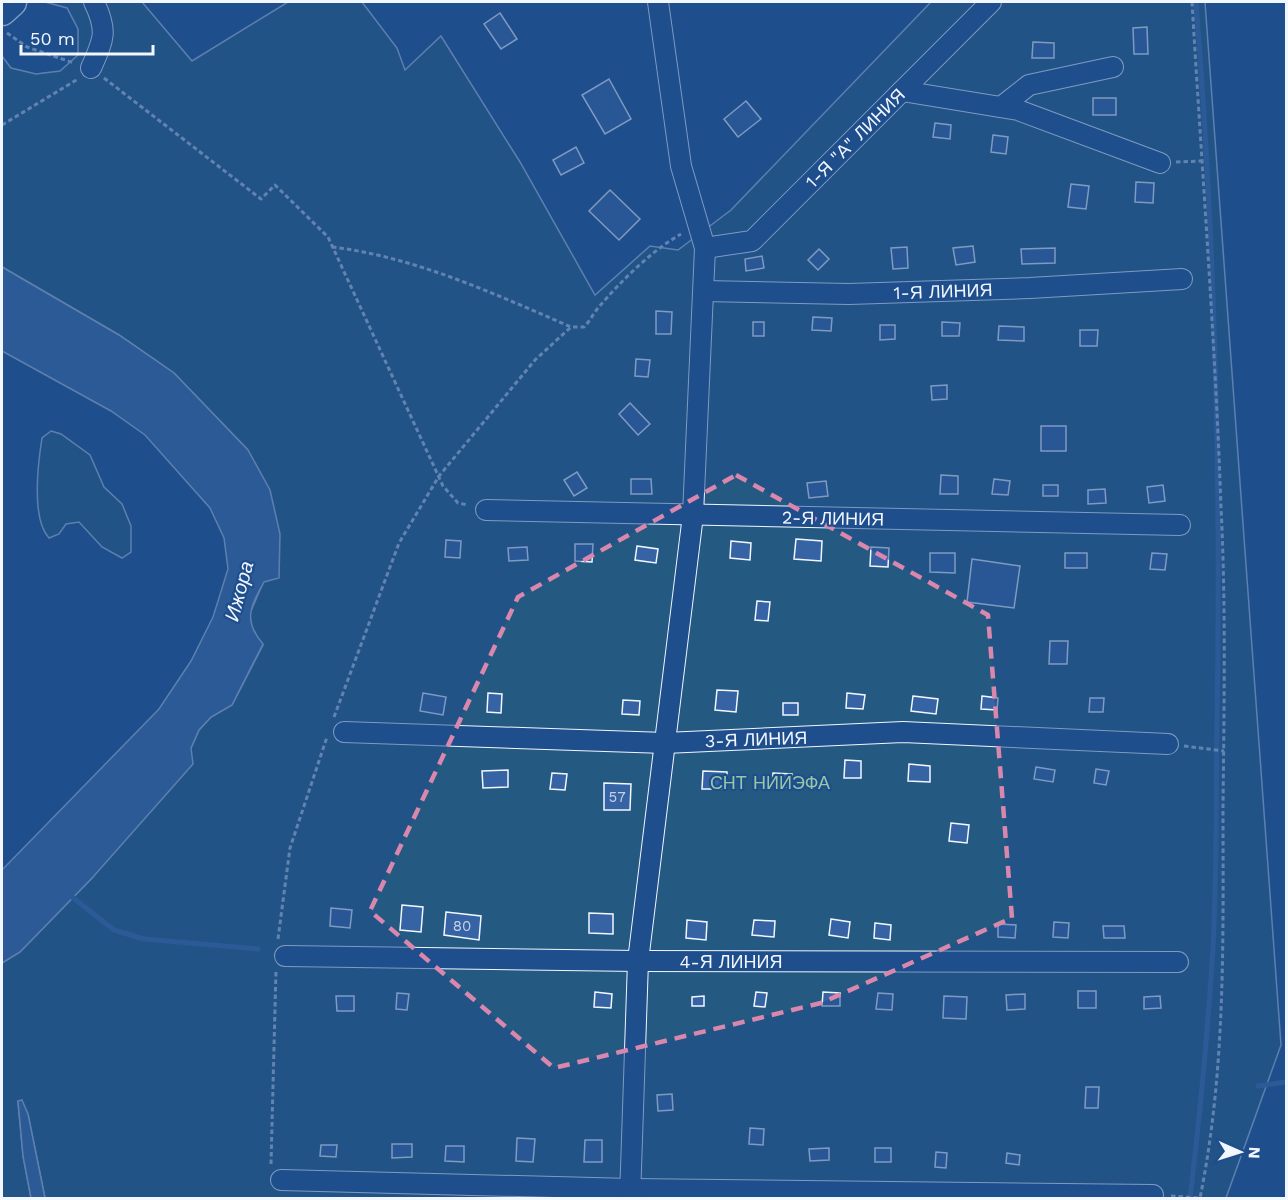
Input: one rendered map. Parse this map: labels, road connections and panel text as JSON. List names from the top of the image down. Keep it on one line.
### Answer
{"streets":{"street":["1-Я \"А\" ЛИНИЯ","1-Я ЛИНИЯ","2-Я ЛИНИЯ","3-Я ЛИНИЯ","4-Я ЛИНИЯ"]},"water":["Ижора"],"parks":["СНТ НИИЭФА"],"house_numbers":["57","80"],"scale_bar":"50 m","north":"right"}
